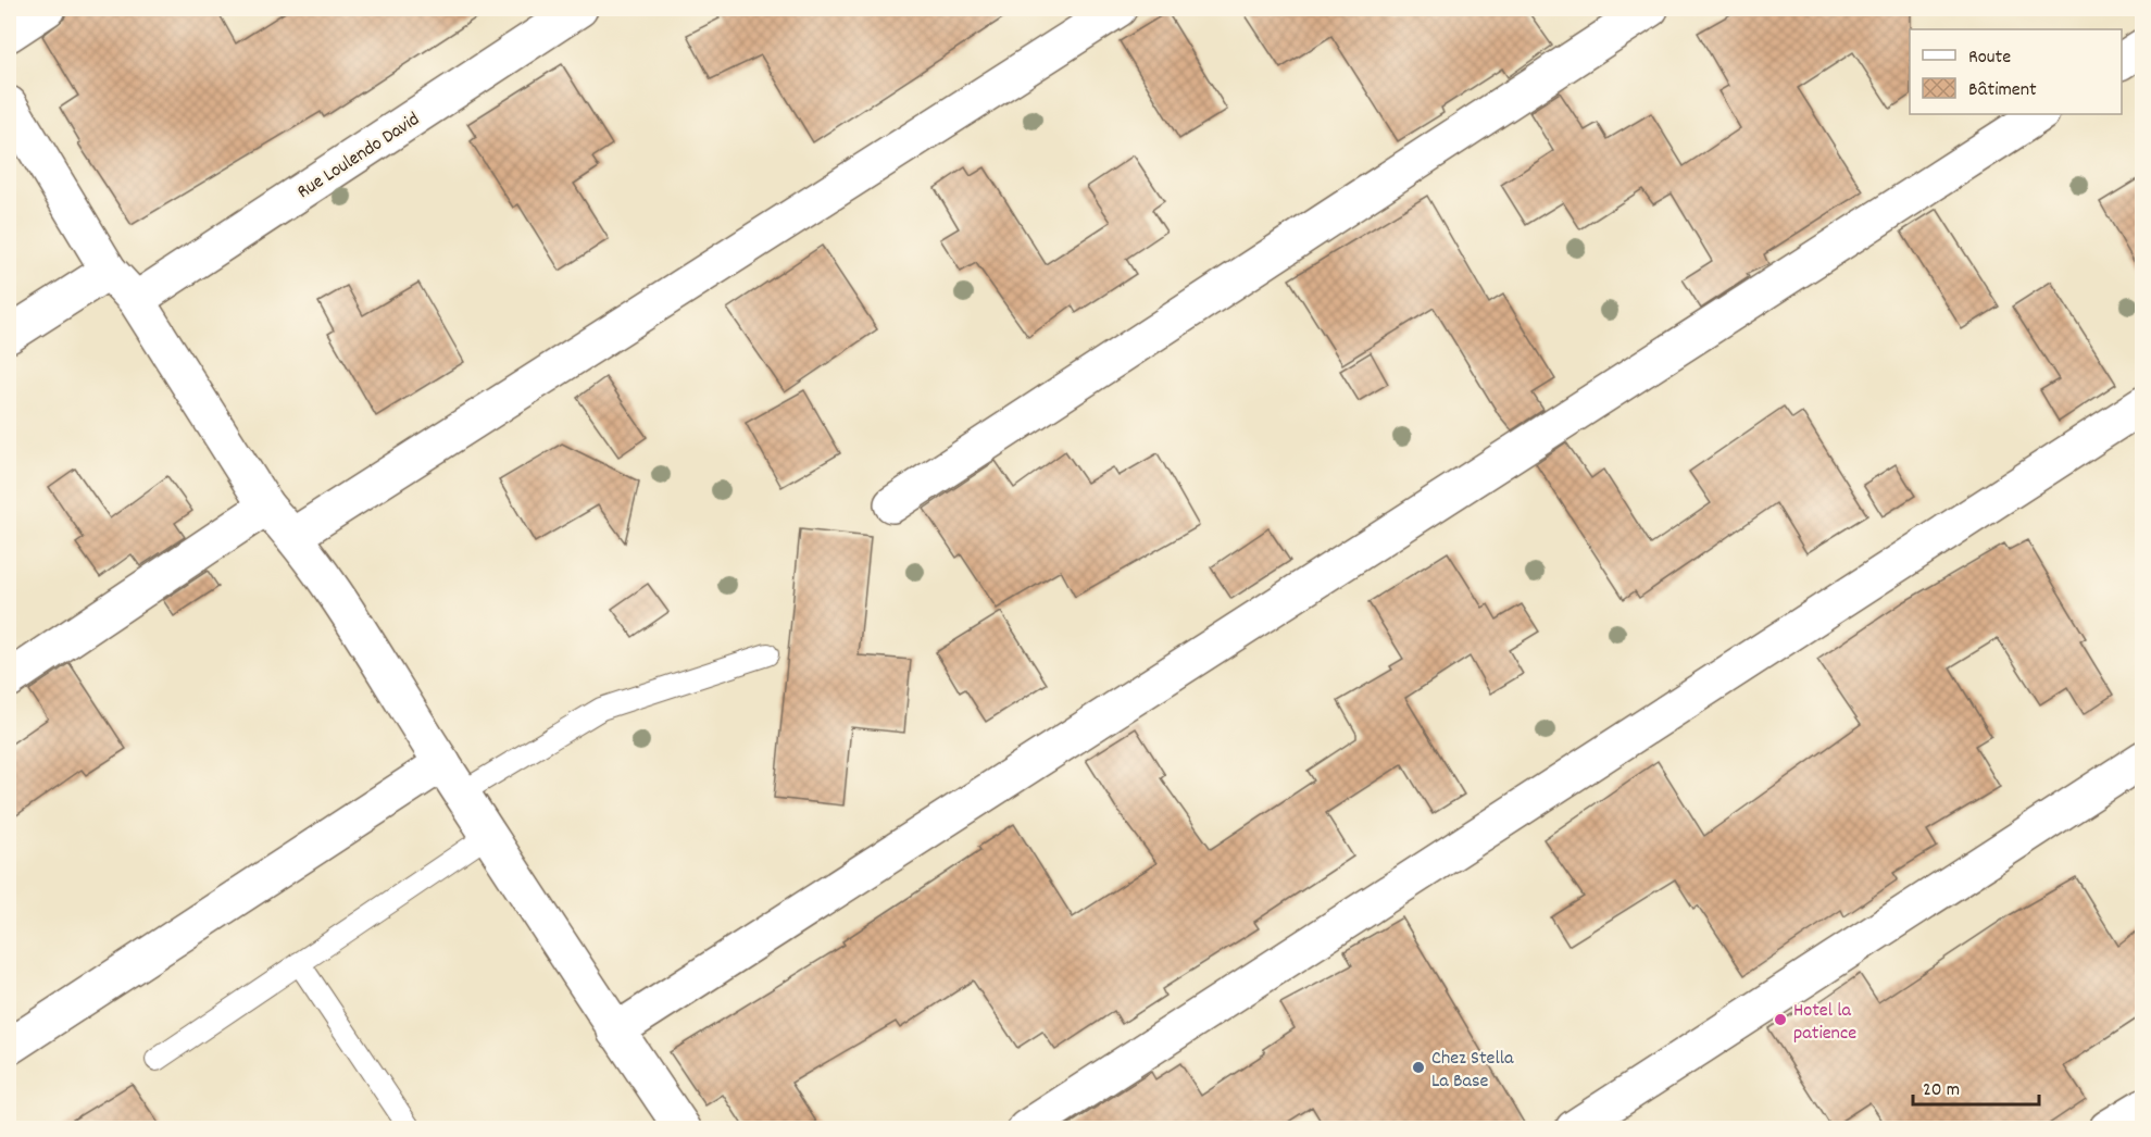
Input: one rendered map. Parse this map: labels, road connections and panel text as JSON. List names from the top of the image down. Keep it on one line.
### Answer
{"streets":{"street":["Rue Loulendo David"]},"places":["Hotel la patience","Chez Stella La Base"],"legend":["Route","Bâtiment"],"scale_bar":"20 m"}
